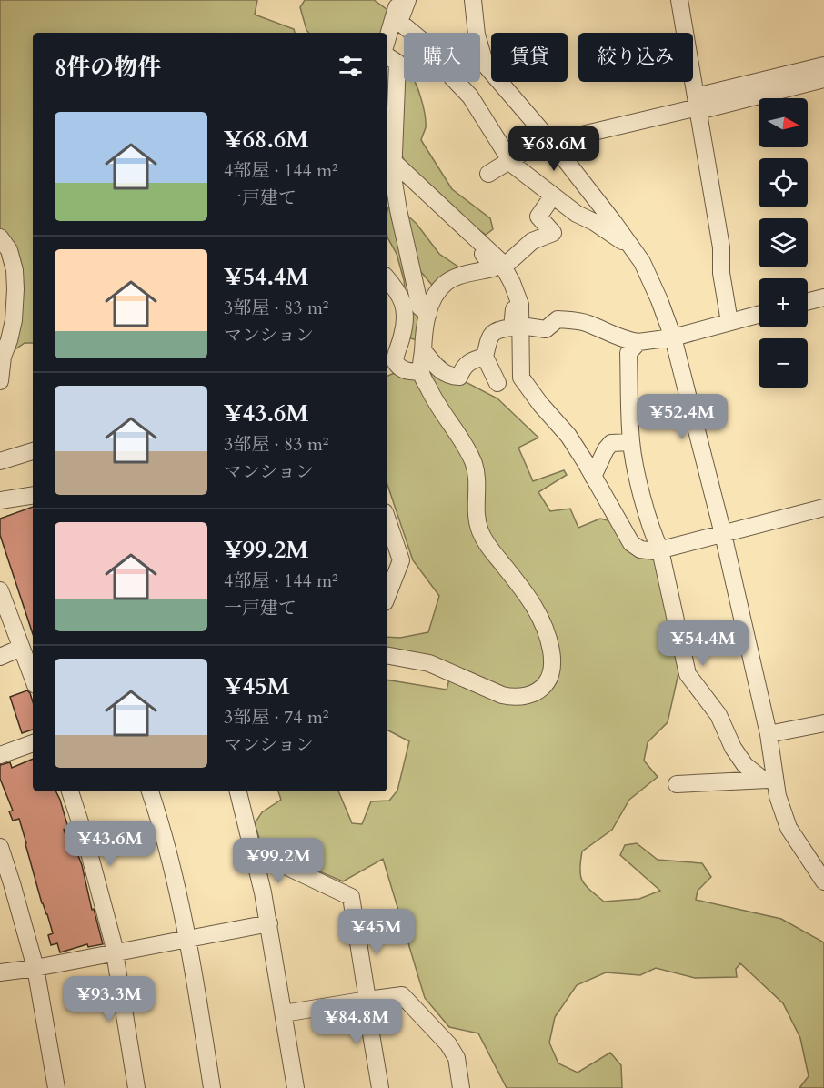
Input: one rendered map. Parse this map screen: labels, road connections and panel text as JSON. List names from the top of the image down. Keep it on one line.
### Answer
{"north":"right","page":{"chip":["購入","賃貸","絞り込み"],"heading":"8件の物件","map_buttons":["+","−"],"list":[{"name":"¥68.6M","note":"4部屋 · 144 m² · 一戸建て"},{"name":"¥54.4M","note":"3部屋 · 83 m² · マンション"},{"name":"¥43.6M","note":"3部屋 · 83 m² · マンション"},{"name":"¥99.2M","note":"4部屋 · 144 m² · 一戸建て"},{"name":"¥45M","note":"3部屋 · 74 m² · マンション"}],"price":["¥68.6M","¥52.4M","¥54.4M","¥43.6M","¥99.2M","¥45M","¥93.3M","¥84.8M"]}}
